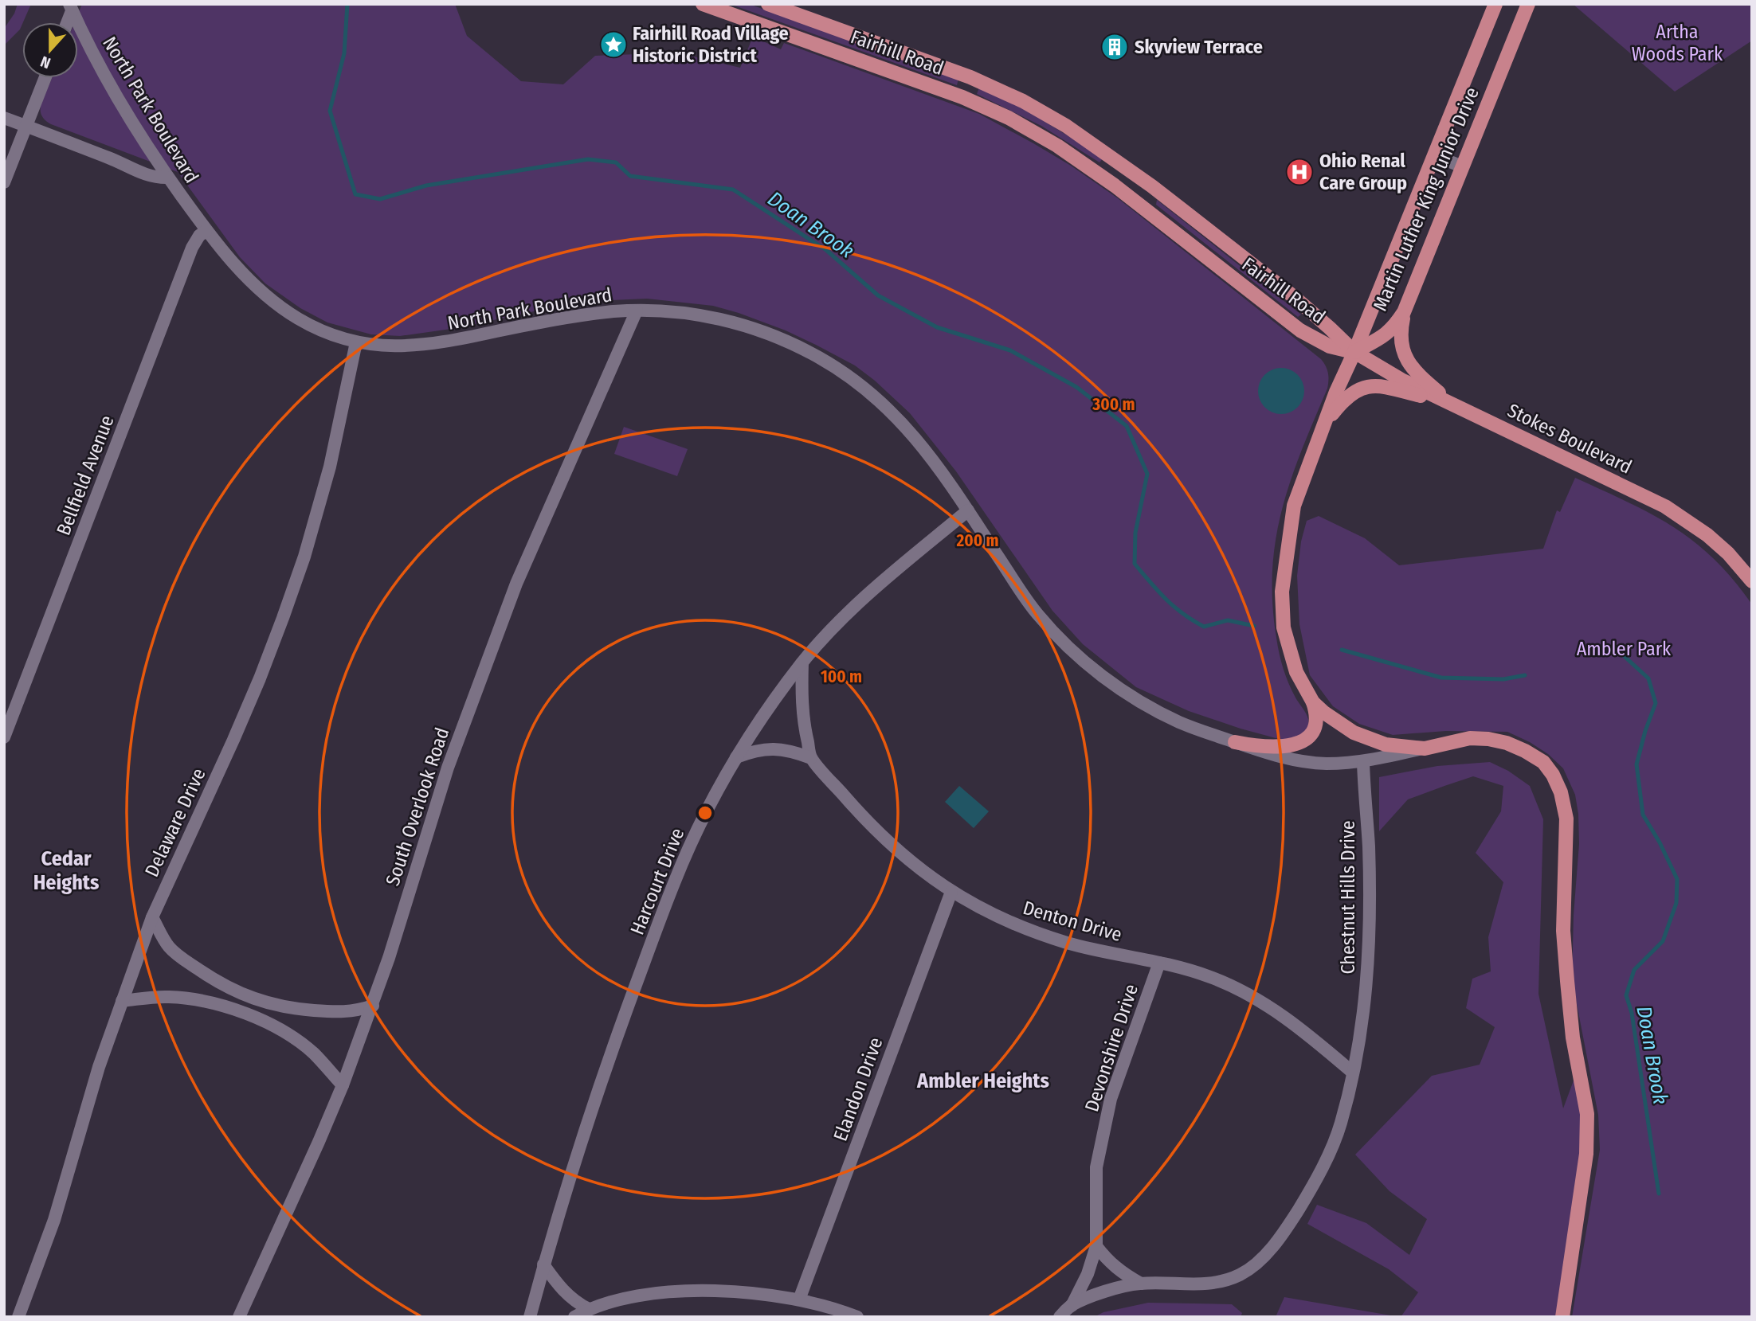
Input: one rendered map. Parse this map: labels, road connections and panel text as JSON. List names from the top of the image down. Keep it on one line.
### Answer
{"streets":{"main road":["Fairhill Road","Martin Luther King Junior Drive","Stokes Boulevard"],"street":["North Park Boulevard","Bellfield Avenue","South Overlook Road","Delaware Drive","Harcourt Drive","Chestnut Hills Drive","Denton Drive","Devonshire Drive","Elandon Drive"]},"crossings":[["Fairhill Road","Martin Luther King Junior Drive"],["Fairhill Road","Stokes Boulevard"],["North Park Boulevard","Bellfield Avenue"],["North Park Boulevard","South Overlook Road"],["North Park Boulevard","Delaware Drive"],["North Park Boulevard","Harcourt Drive"],["North Park Boulevard","Chestnut Hills Drive"],["Martin Luther King Junior Drive","Stokes Boulevard"],["Chestnut Hills Drive","Denton Drive"],["Chestnut Hills Drive","Devonshire Drive"],["Denton Drive","Devonshire Drive"],["Denton Drive","Elandon Drive"]],"districts":["Cedar Heights","Ambler Heights"],"water":["Doan Brook"],"parks":["Artha Woods Park","Ambler Park"],"places":{"place":["Fairhill Road Village Historic District"],"building":["Skyview Terrace"],"hospital":["Ohio Renal Care Group"]},"north":"bottom","rings":["300 m","200 m","100 m"]}
